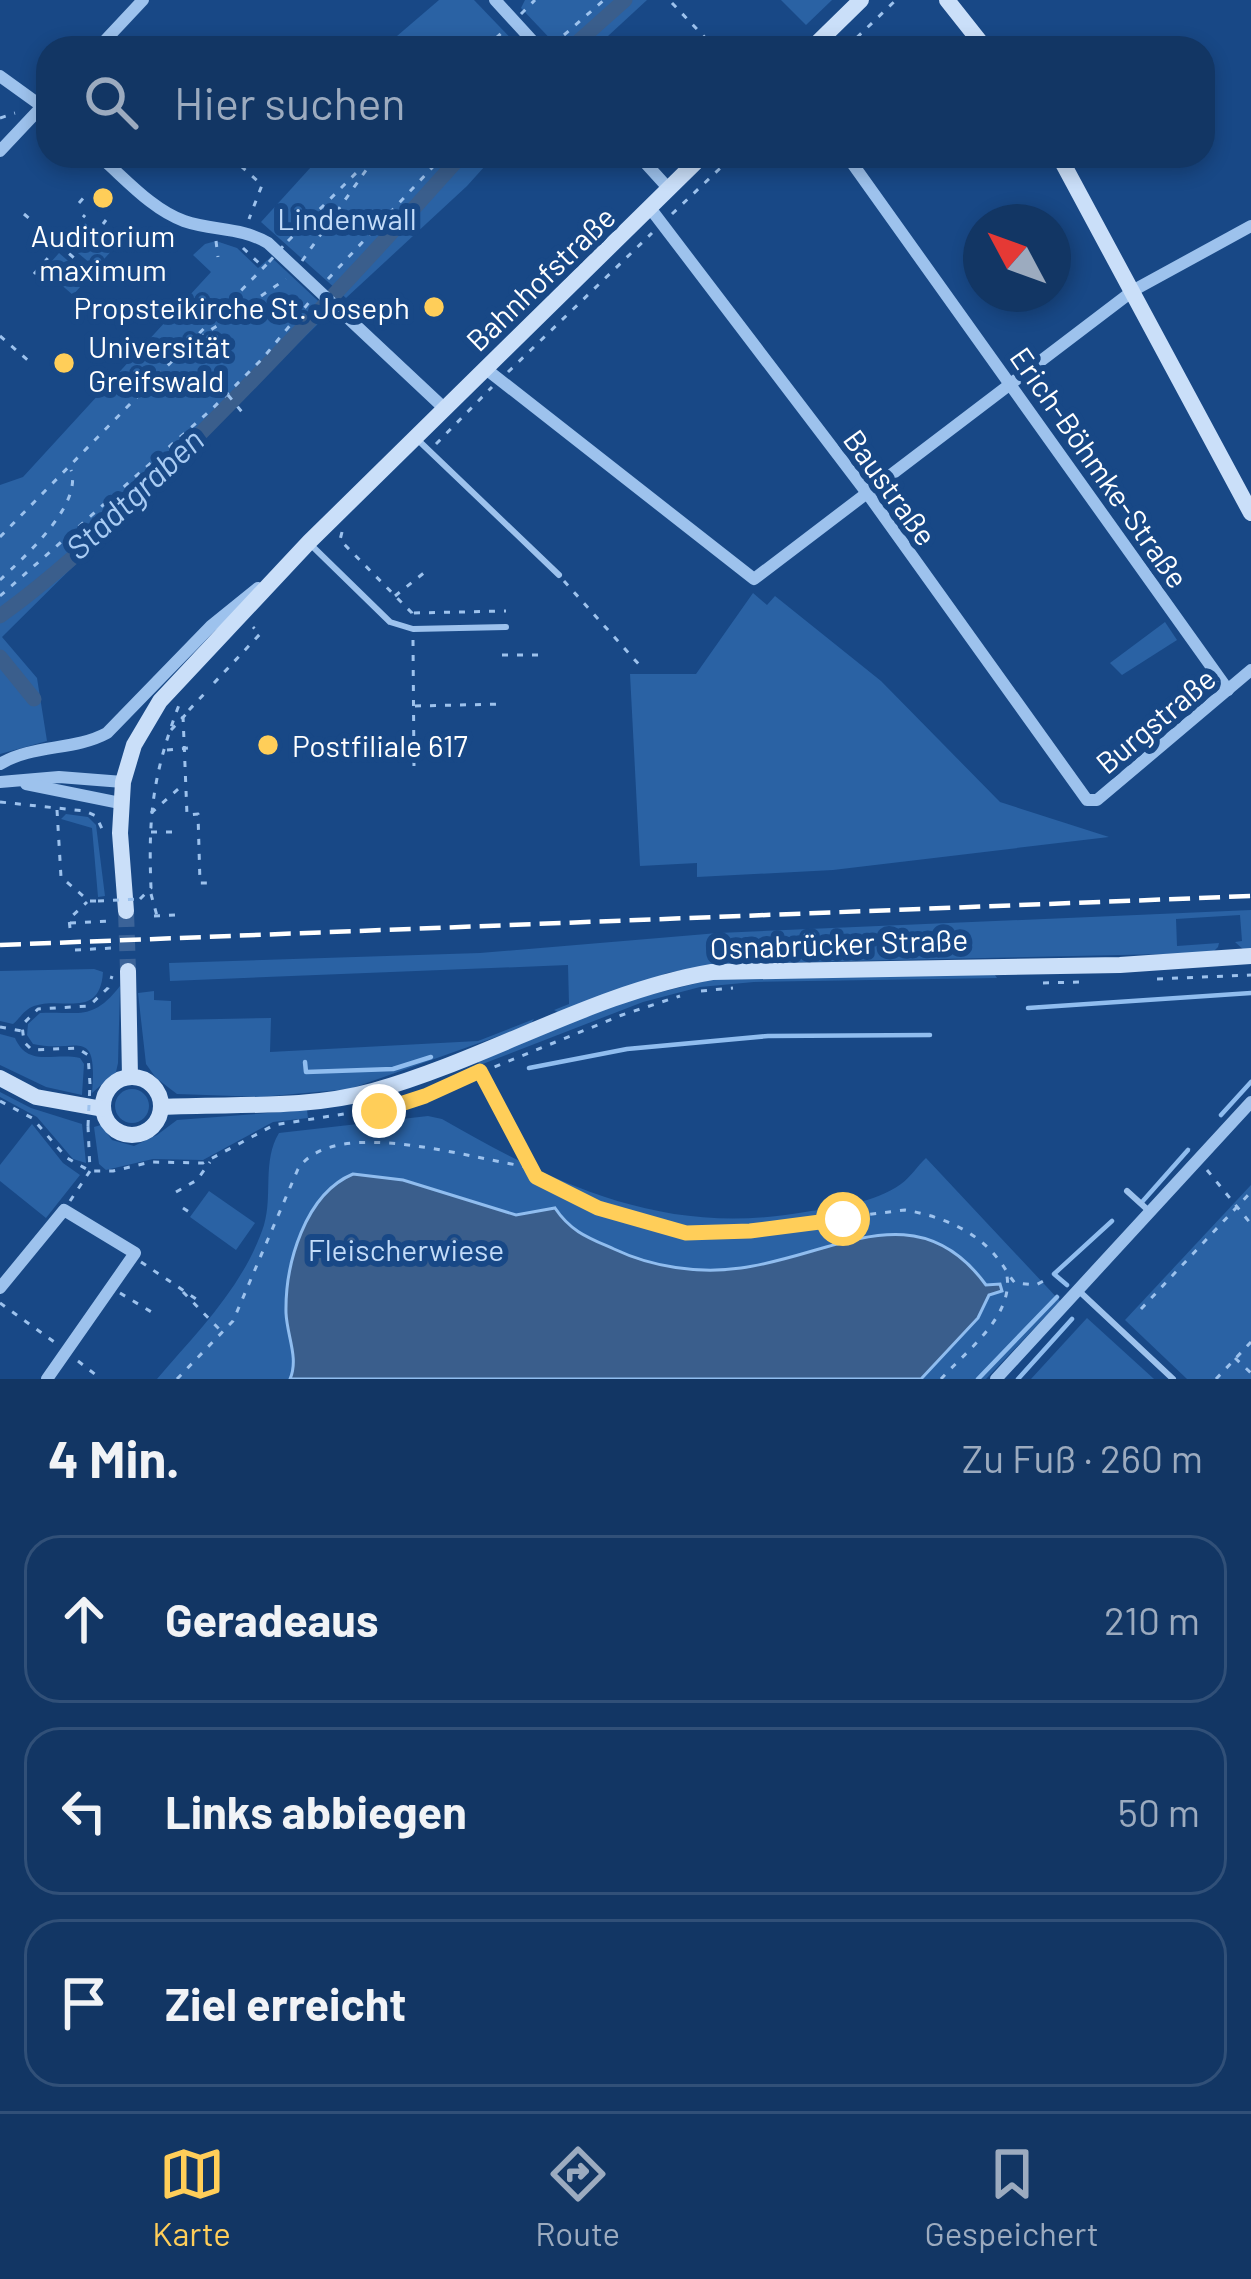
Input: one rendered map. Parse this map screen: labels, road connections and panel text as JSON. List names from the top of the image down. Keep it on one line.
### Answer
{"streets":{"main road":["Bahnhofstraße","Osnabrücker Straße"],"street":["Erich-Böhmke-Straße","Baustraße","Burgstraße"]},"crossings":[["Bahnhofstraße","Baustraße"],["Erich-Böhmke-Straße","Burgstraße"],["Baustraße","Burgstraße"]],"water":["Stadtgraben"],"parks":["Lindenwall","Fleischerwiese"],"places":["Auditorium maximum","Propsteikirche St. Joseph","Universität Greifswald","Postfiliale 617"],"north":"top left","page":{"search":"Hier suchen","heading":["4 Min.","Zu Fuß · 260 m"],"list":[["Geradeaus","210 m"],["Links abbiegen","50 m"],"Ziel erreicht"],"nav":["Karte","Route","Gespeichert"]}}
